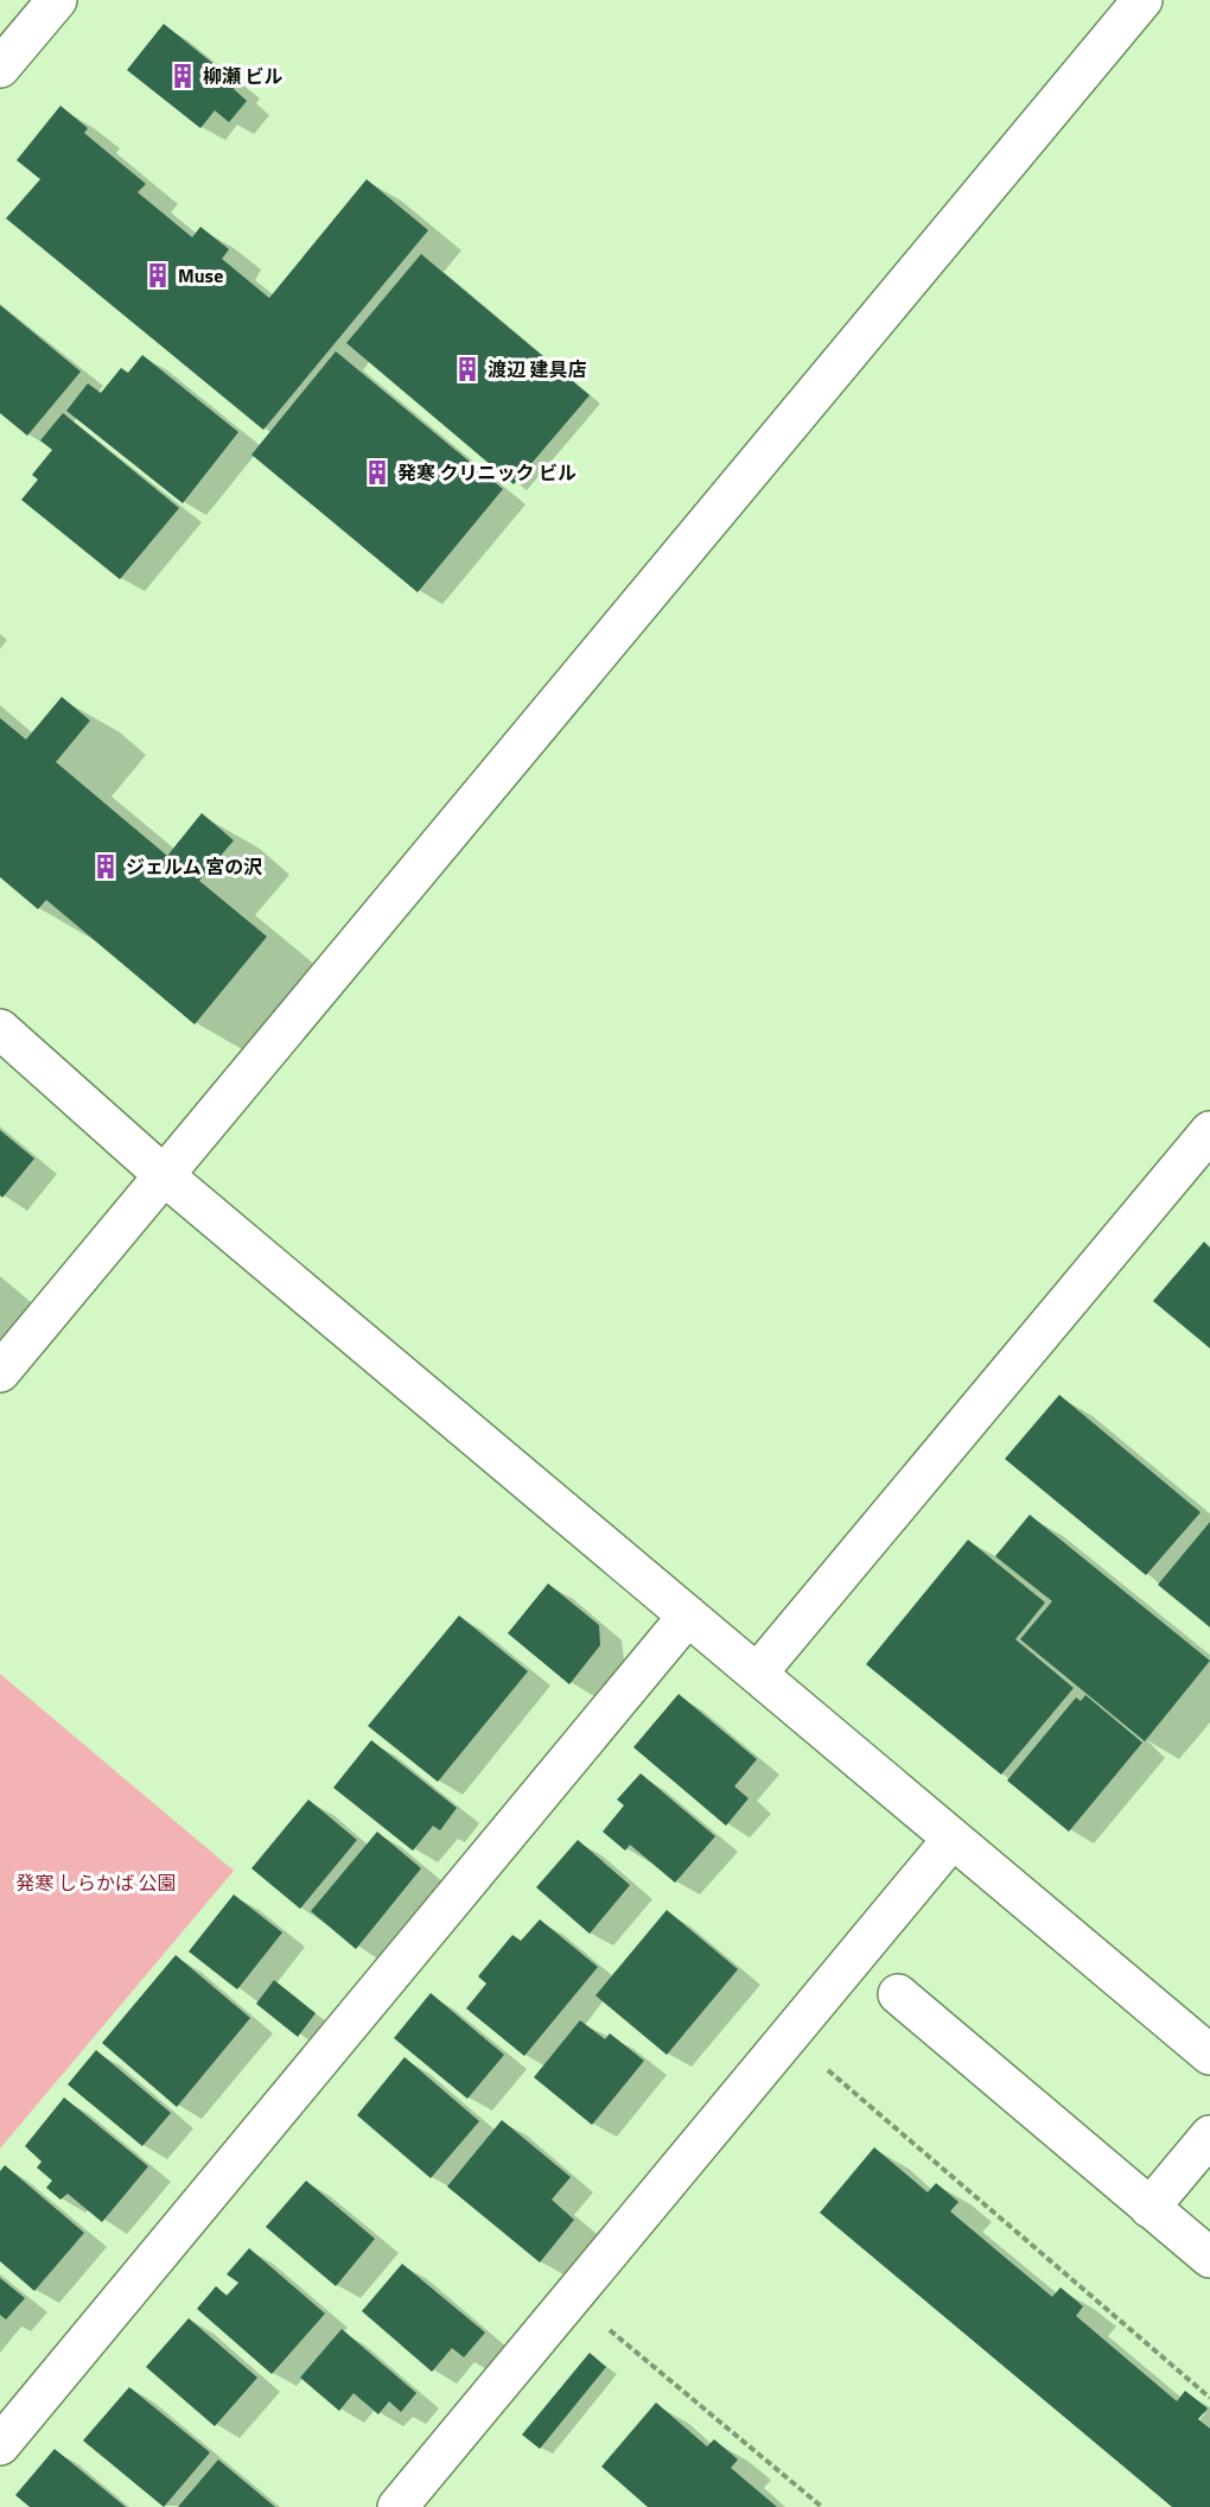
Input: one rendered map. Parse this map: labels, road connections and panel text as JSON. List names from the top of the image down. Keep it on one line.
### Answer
{"parks":["発寒 しらかば 公園"],"places":{"building":["柳瀬 ビル","Muse","渡辺 建具店","発寒 クリニック ビル","ジェルム 宮の沢"]}}
